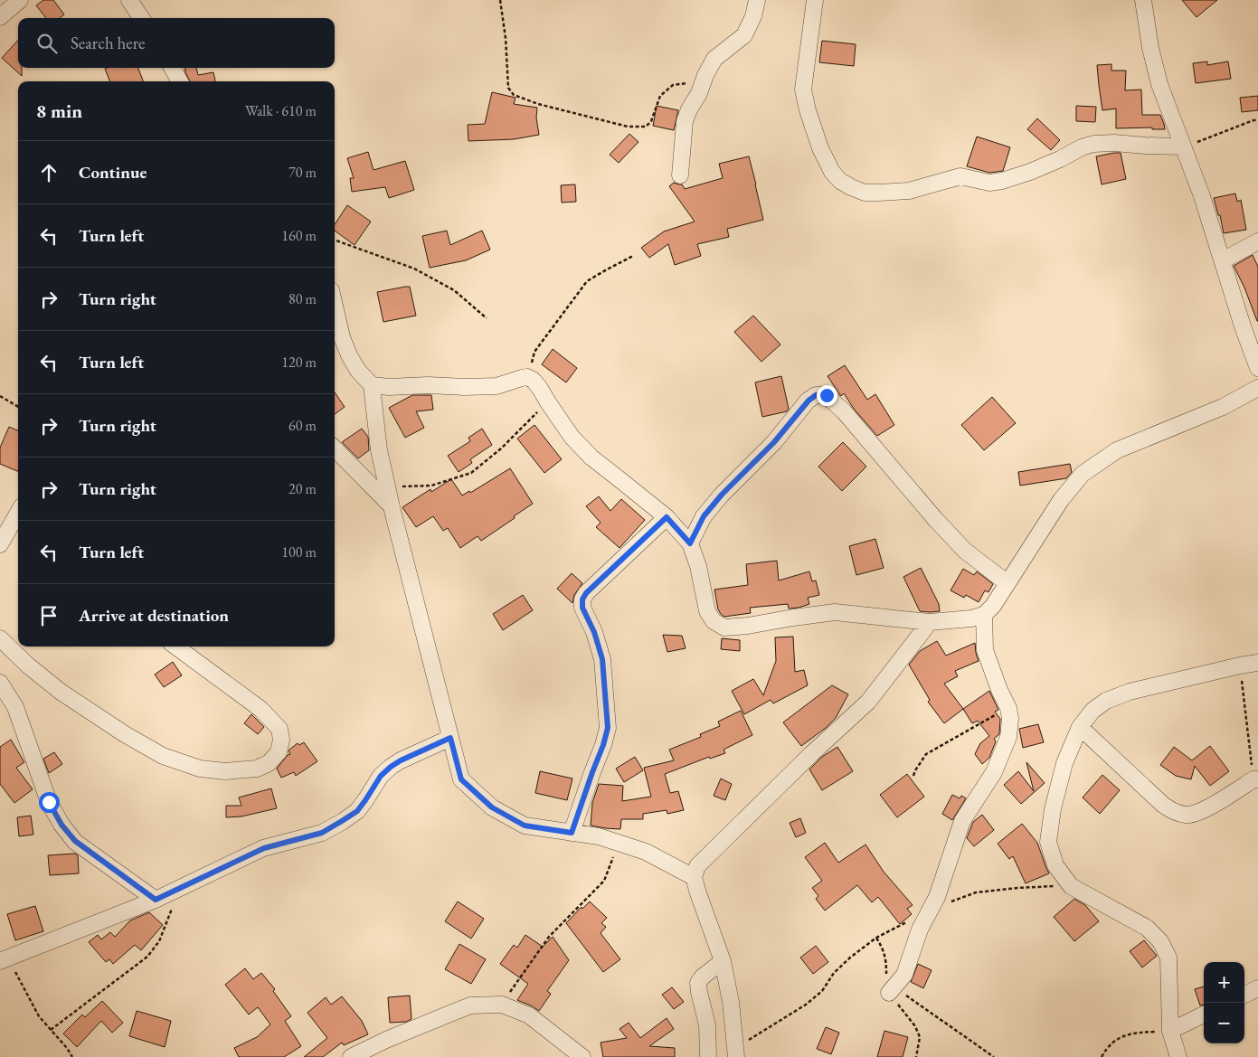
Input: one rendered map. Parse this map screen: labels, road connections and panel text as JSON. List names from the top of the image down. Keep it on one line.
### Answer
{"page":{"search":"Search here","heading":["8 min","Walk · 610 m"],"list":[["Continue","70 m"],["Turn left","160 m"],["Turn right","80 m"],["Turn left","120 m"],["Turn right","60 m"],["Turn right","20 m"],["Turn left","100 m"],"Arrive at destination"],"map_buttons":["+","−"]}}
